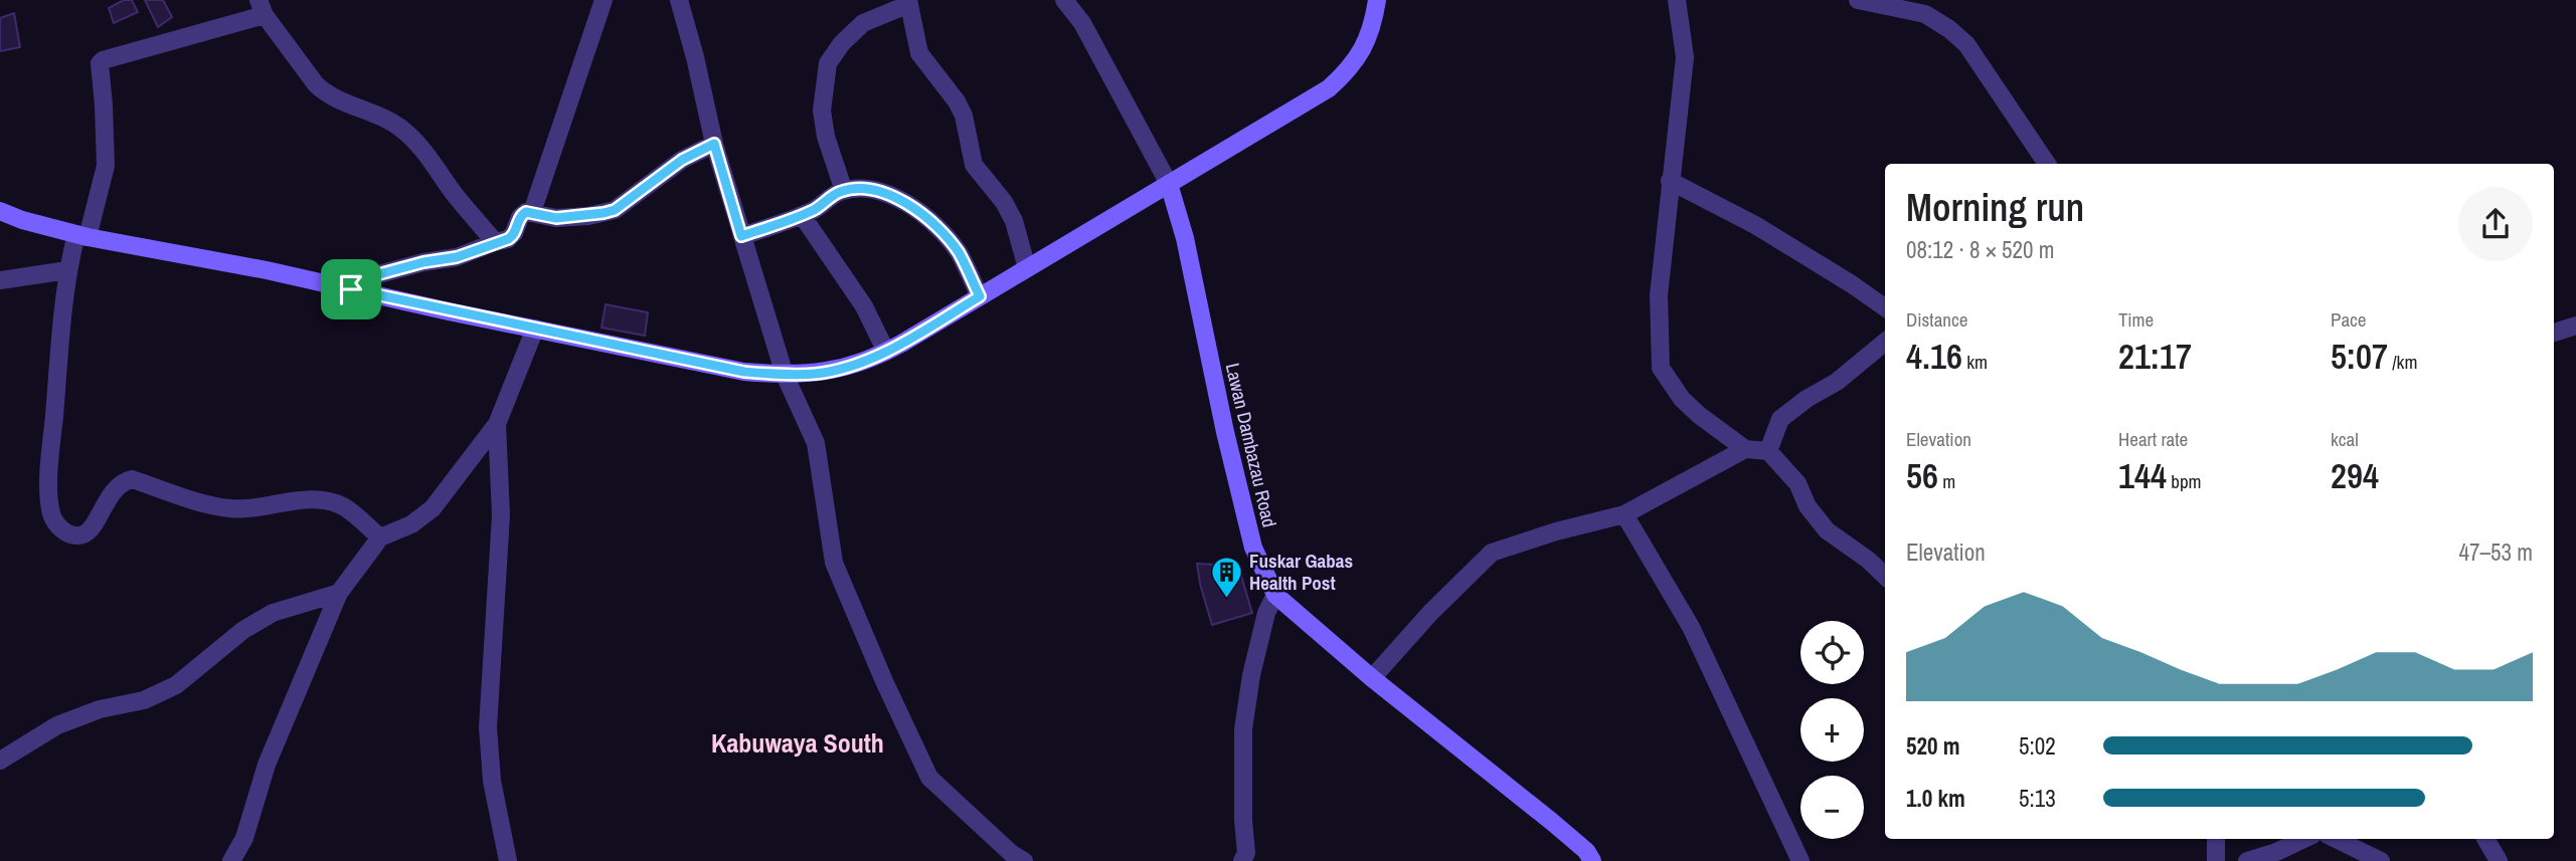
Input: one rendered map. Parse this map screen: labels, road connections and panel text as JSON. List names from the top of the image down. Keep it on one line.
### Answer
{"streets":{"main road":["Lawan Dambazau Road"]},"districts":["Kabuwaya South"],"places":{"building":["Fuskar Gabas Health Post"]},"page":{"heading":["Morning run","08:12 · 8 × 520 m"],"stats":[["Distance","4.16 km"],["Time","21:17"],["Pace","5:07 /km"],["Elevation","56 m"],["Heart rate","144 bpm"],["kcal","294"]],"chart":["Elevation","47–53 m"],"map_buttons":["+","−"],"list":[{"name":"520 m","note":"5:02"},{"name":"1.0 km","note":"5:13"}]}}
